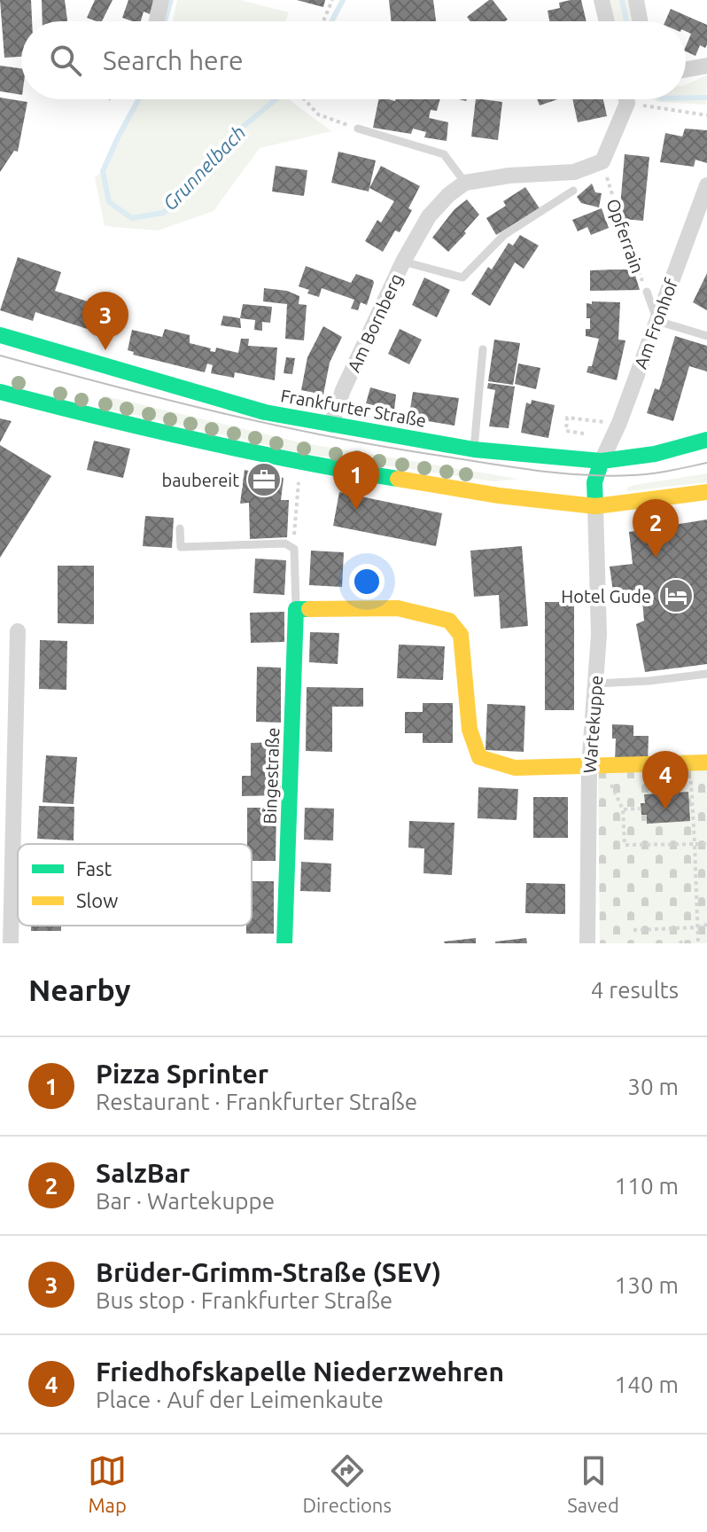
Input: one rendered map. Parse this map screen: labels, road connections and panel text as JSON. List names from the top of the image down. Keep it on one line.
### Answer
{"streets":{"main road":["Frankfurter Straße","Bingestraße"],"street":["Am Bornberg","Am Fronhof","Wartekuppe"],"lane":["Opferrain"]},"crossings":[["Opferrain","Am Fronhof"],["Am Bornberg","Frankfurter Straße"],["Am Fronhof","Frankfurter Straße"]],"water":["Grunnelbach"],"places":{"office":["baubereit"],"hotel":["Hotel Gude"]},"legend":["Fast","Slow"],"page":{"search":"Search here","pins":["3","1","2","4"],"heading":["Nearby","4 results"],"list":[{"mark":"1","name":"Pizza Sprinter","note":"Restaurant · Frankfurter Straße","value":"30 m"},{"mark":"2","name":"SalzBar","note":"Bar · Wartekuppe","value":"110 m"},{"mark":"3","name":"Brüder-Grimm-Straße (SEV)","note":"Bus stop · Frankfurter Straße","value":"130 m"},{"mark":"4","name":"Friedhofskapelle Niederzwehren","note":"Place · Auf der Leimenkaute","value":"140 m"}],"nav":["Map","Directions","Saved"]}}
